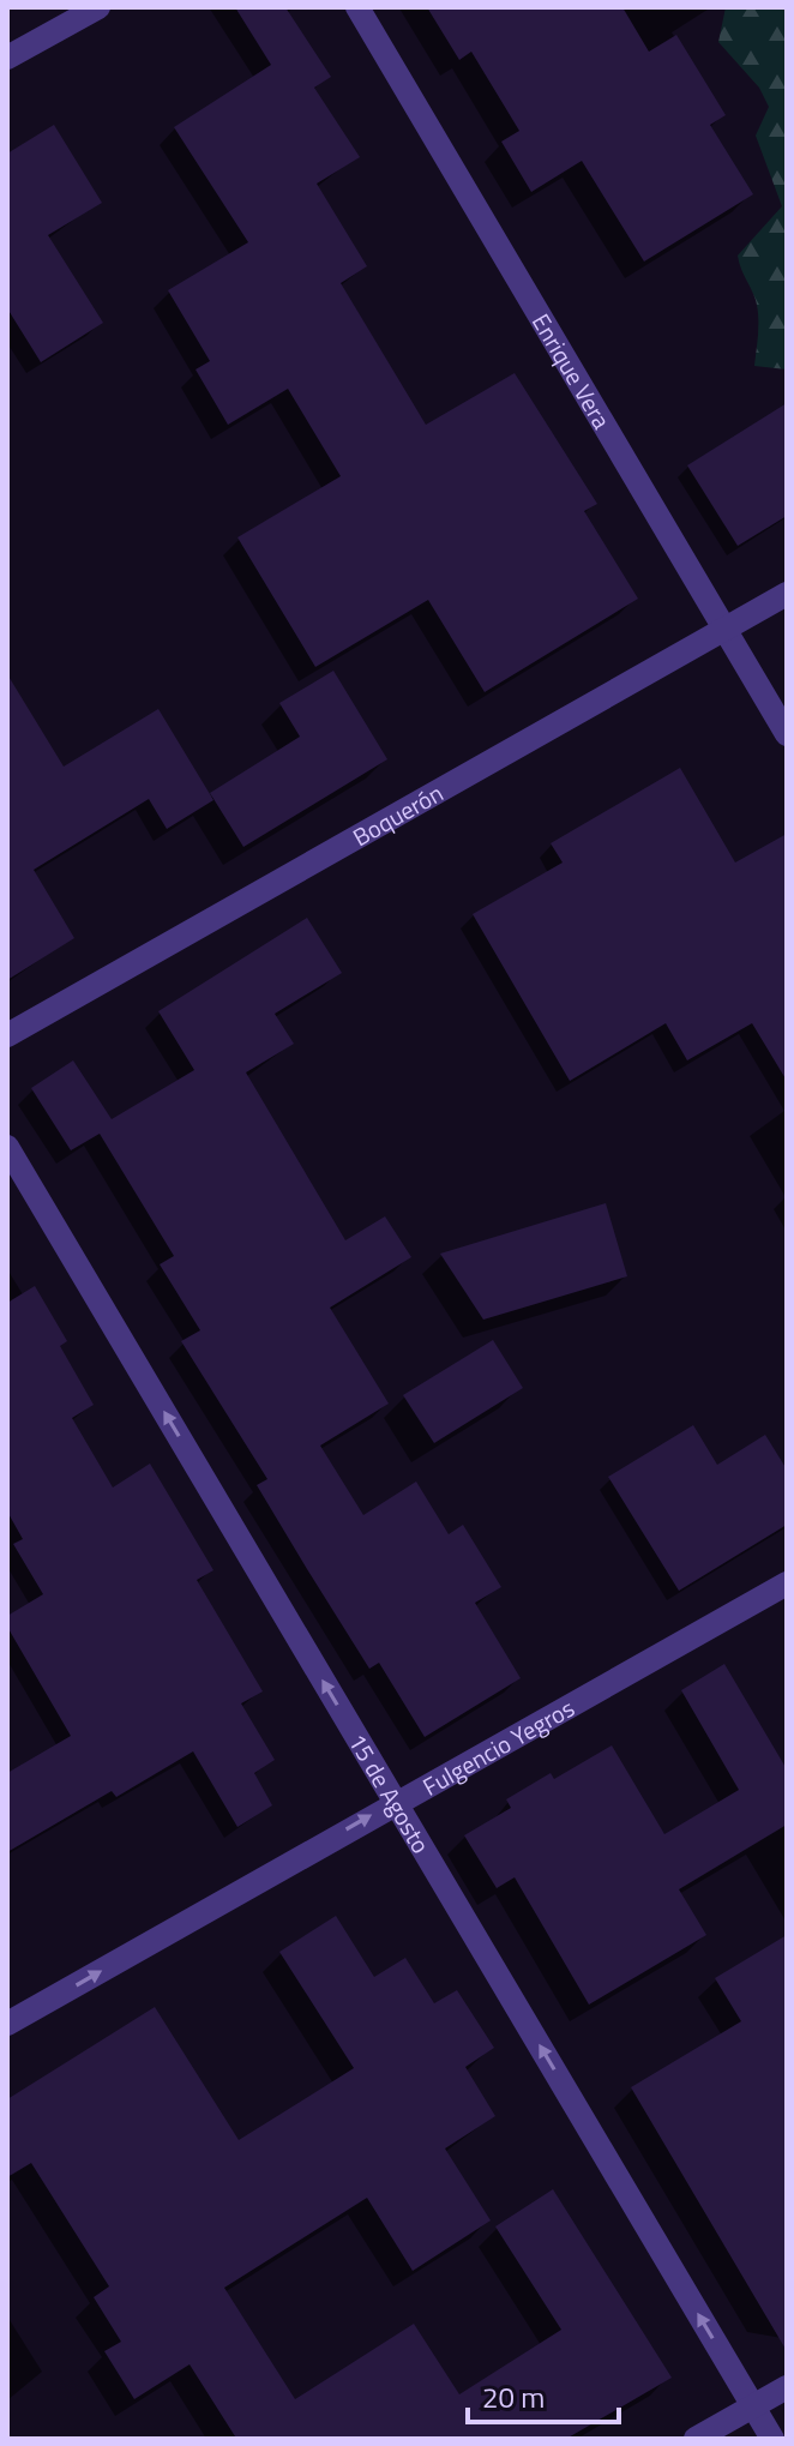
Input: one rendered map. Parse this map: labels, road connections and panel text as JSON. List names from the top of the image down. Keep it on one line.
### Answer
{"streets":{"street":["Enrique Vera","Boquerón","Fulgencio Yegros","15 de Agosto"]},"crossings":[["Enrique Vera","Boquerón"],["Fulgencio Yegros","15 de Agosto"]],"one_way":["Fulgencio Yegros","15 de Agosto"],"scale_bar":"20 m"}
